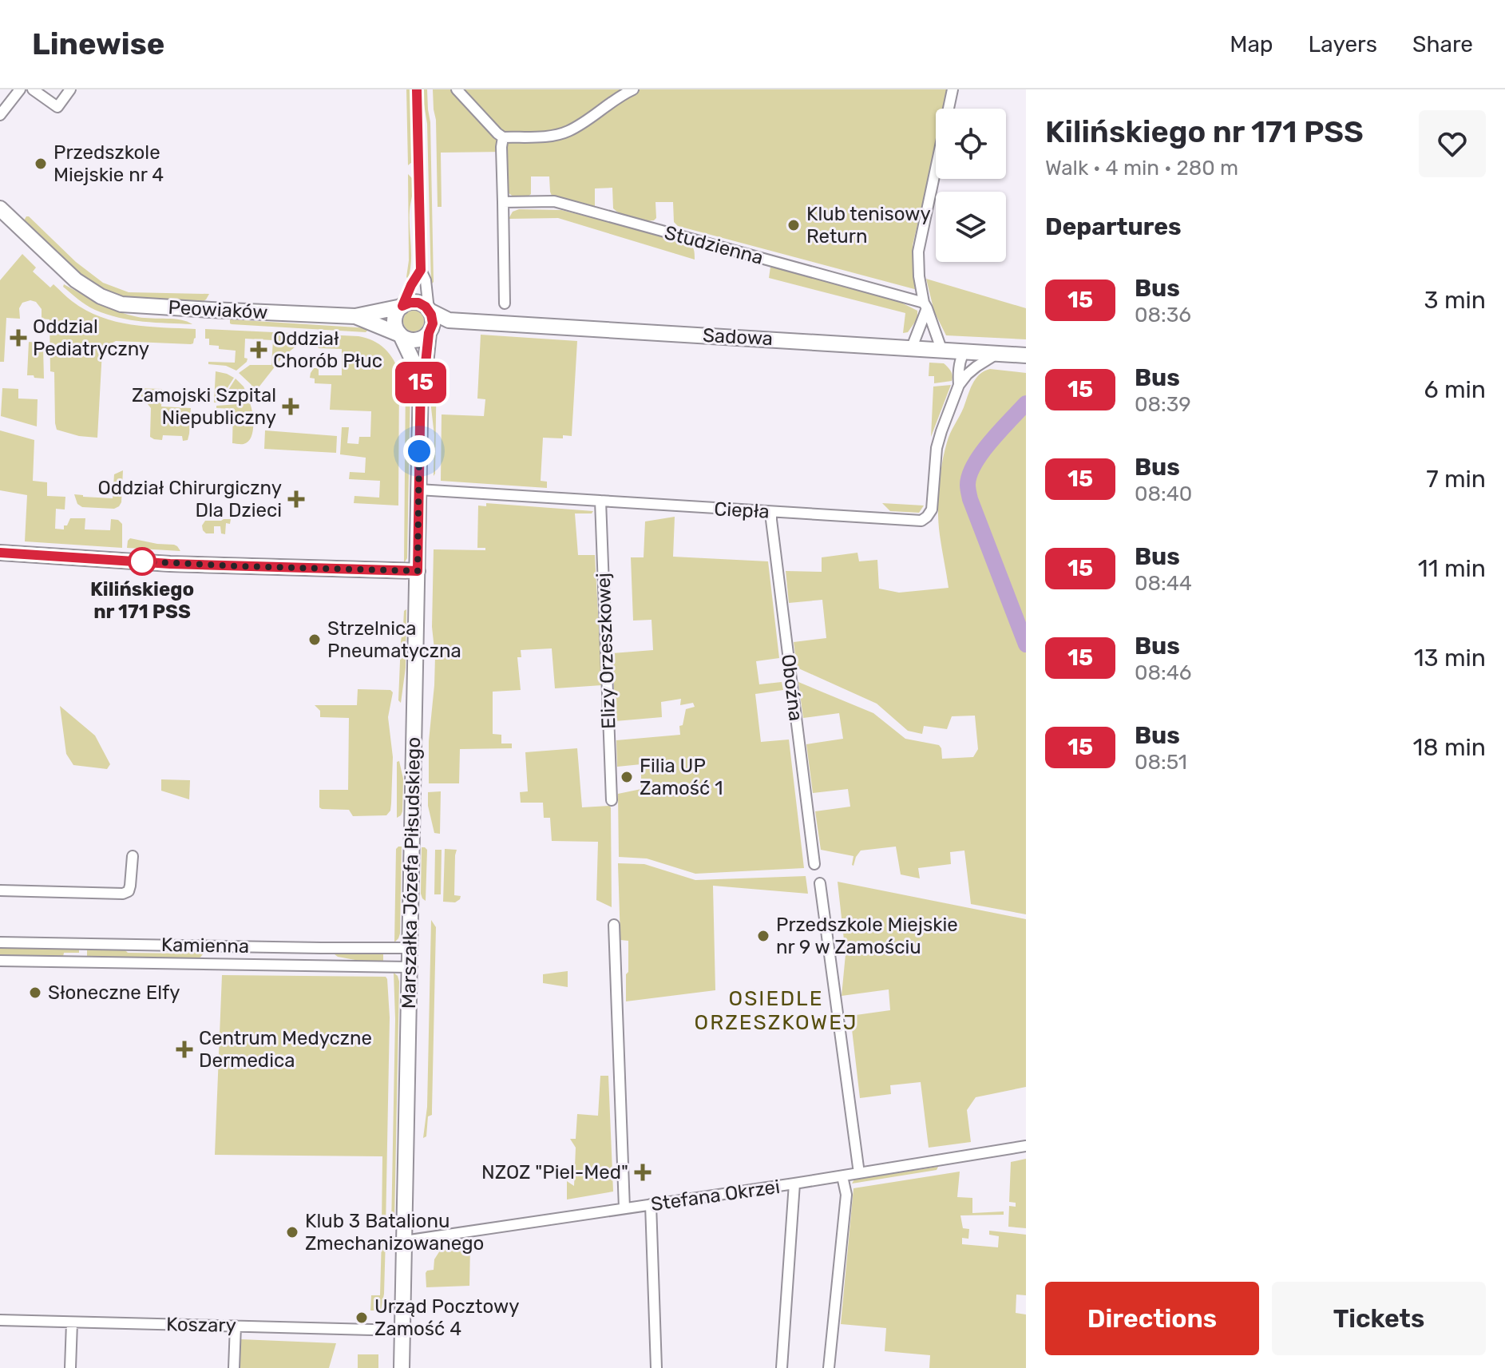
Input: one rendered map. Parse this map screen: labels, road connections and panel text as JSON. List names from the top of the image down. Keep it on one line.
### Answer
{"streets":{"street":["Studzienna","Peowiaków","Sadowa","Ciepła","Elizy Orzeszkowej","Oboźna","Marszałka Józefa Piłsudskiego","Kamienna","Stefana Okrzei","Koszary"]},"crossings":[["Peowiaków","Sadowa"],["Peowiaków","Marszałka Józefa Piłsudskiego"],["Sadowa","Ciepła"],["Sadowa","Marszałka Józefa Piłsudskiego"],["Ciepła","Elizy Orzeszkowej"],["Ciepła","Oboźna"],["Ciepła","Marszałka Józefa Piłsudskiego"],["Marszałka Józefa Piłsudskiego","Kamienna"],["Marszałka Józefa Piłsudskiego","Stefana Okrzei"],["Marszałka Józefa Piłsudskiego","Koszary"]],"districts":["OSIEDLE ORZESZKOWEJ"],"places":{"other":["Przedszkole Miejskie nr 4","Klub tenisowy Return","Kilińskiego nr 171 PSS","Strzelnica Pneumatyczna","Filia UP Zamość 1","Przedszkole Miejskie nr 9 w Zamościu","Słoneczne Elfy","Klub 3 Batalionu Zmechanizowanego","Urząd Pocztowy Zamość 4"],"health":["Oddzial Pediatryczny","Oddział Chorób Płuc","Zamojski Szpital Niepubliczny","Oddział Chirurgiczny Dla Dzieci","Centrum Medyczne Dermedica","NZOZ \"Piel-Med\""]},"lines":["bus line 15"],"page":{"header":"Linewise","nav":["Map","Layers","Share"],"on_map":"15","heading":[["Kilińskiego nr 171 PSS","Walk · 4 min · 280 m"],"Departures"],"list":[{"mark":"15","name":"Bus","note":"08:36","value":"3 min"},{"mark":"15","name":"Bus","note":"08:39","value":"6 min"},{"mark":"15","name":"Bus","note":"08:40","value":"7 min"},{"mark":"15","name":"Bus","note":"08:44","value":"11 min"},{"mark":"15","name":"Bus","note":"08:46","value":"13 min"},{"mark":"15","name":"Bus","note":"08:51","value":"18 min"}],"buttons":["Directions","Tickets"]}}
